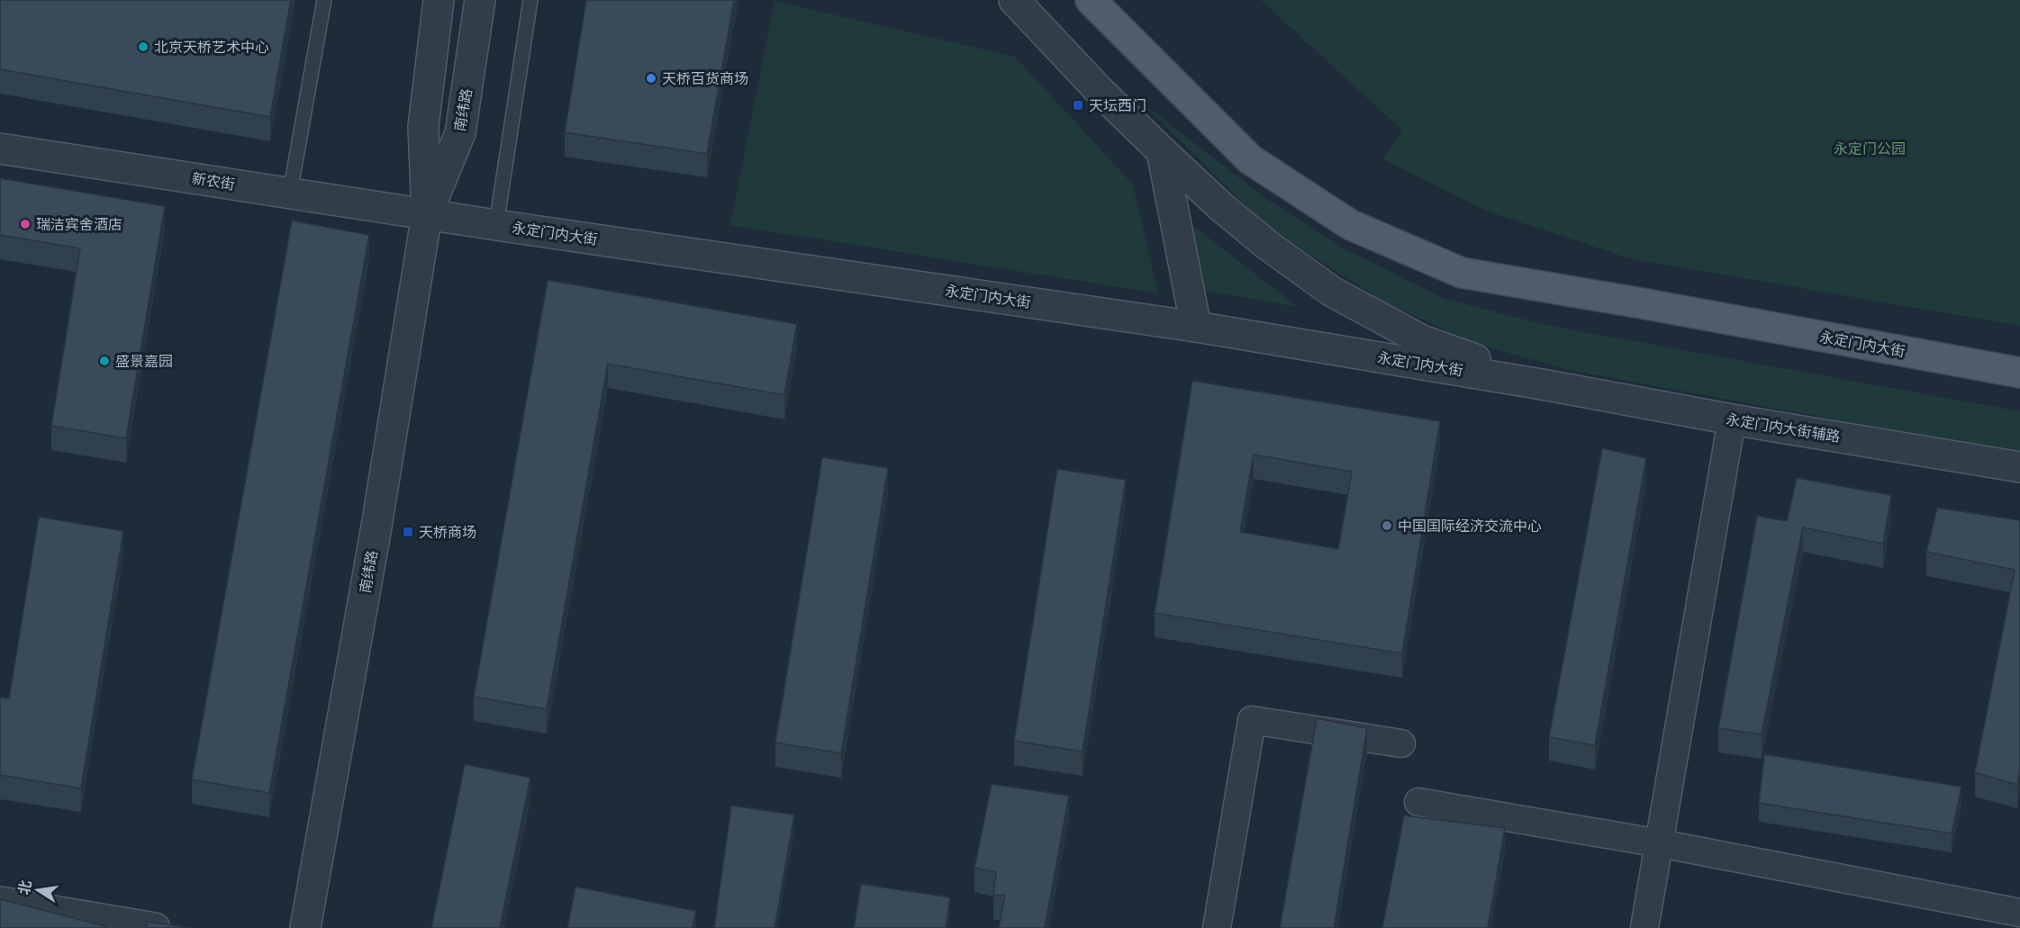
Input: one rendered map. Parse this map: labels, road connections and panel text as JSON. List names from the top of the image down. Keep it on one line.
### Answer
{"streets":{"main road":["永定门内大街"],"street":["南纬路","新农街","永定门内大街辅路"]},"crossings":[["南纬路","新农街"],["南纬路","永定门内大街"],["新农街","永定门内大街"],["永定门内大街","永定门内大街辅路"]],"parks":["永定门公园"],"places":{"other":["北京天桥艺术中心","天桥百货商场","瑞洁宾舍酒店","盛景嘉园","中国国际经济交流中心"],"transit":["天坛西门","天桥商场"]},"north":"left"}
